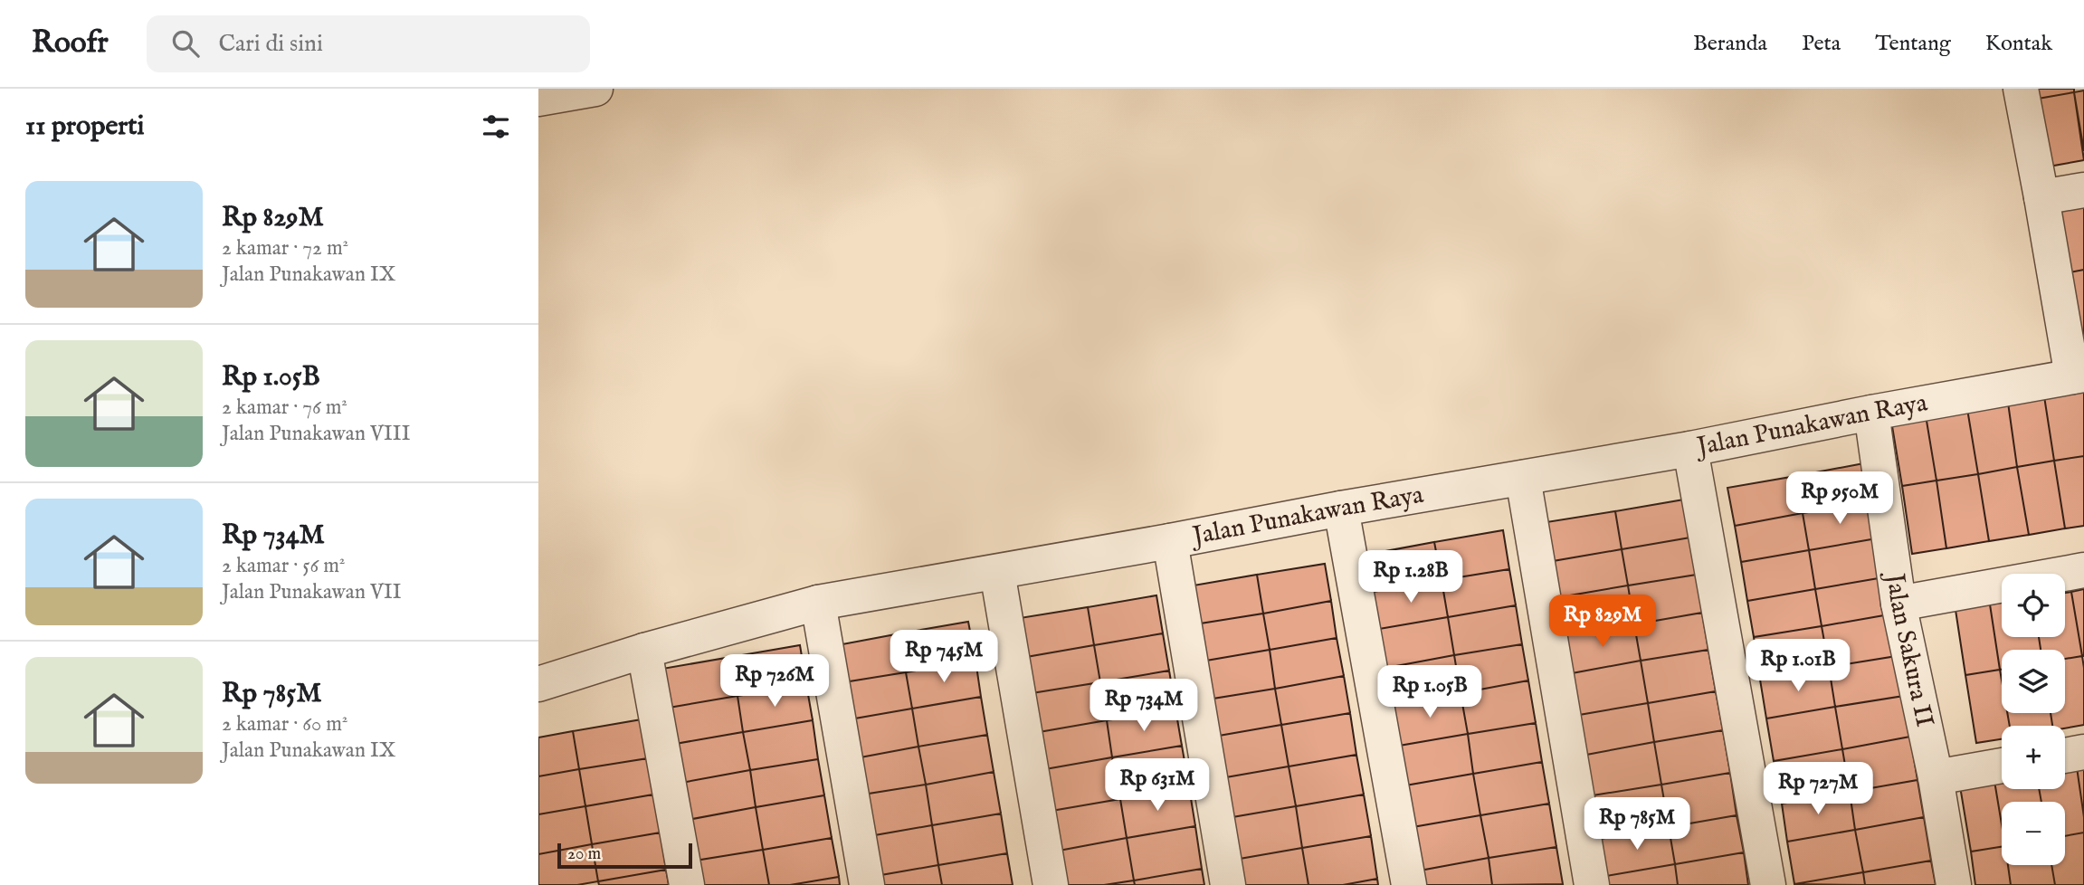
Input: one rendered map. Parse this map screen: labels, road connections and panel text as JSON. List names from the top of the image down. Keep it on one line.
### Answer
{"streets":{"street":["Jalan Punakawan Raya","Jalan Sakura II"]},"crossings":[["Jalan Punakawan Raya","Jalan Sakura II"]],"scale_bar":"20 m","page":{"header":"Roofr","search":"Cari di sini","nav":["Beranda","Peta","Tentang","Kontak"],"heading":"11 properti","list":[{"name":"Rp 829M","note":"2 kamar · 72 m² · Jalan Punakawan IX"},{"name":"Rp 1.05B","note":"2 kamar · 76 m² · Jalan Punakawan VIII"},{"name":"Rp 734M","note":"2 kamar · 56 m² · Jalan Punakawan VII"},{"name":"Rp 785M","note":"2 kamar · 60 m² · Jalan Punakawan IX"}],"price":["Rp 950M","Rp 1.28B","Rp 829M","Rp 745M","Rp 1.01B","Rp 726M","Rp 1.05B","Rp 734M","Rp 631M","Rp 727M","Rp 785M"],"map_buttons":["+","−"],"scale":"20 m"}}
